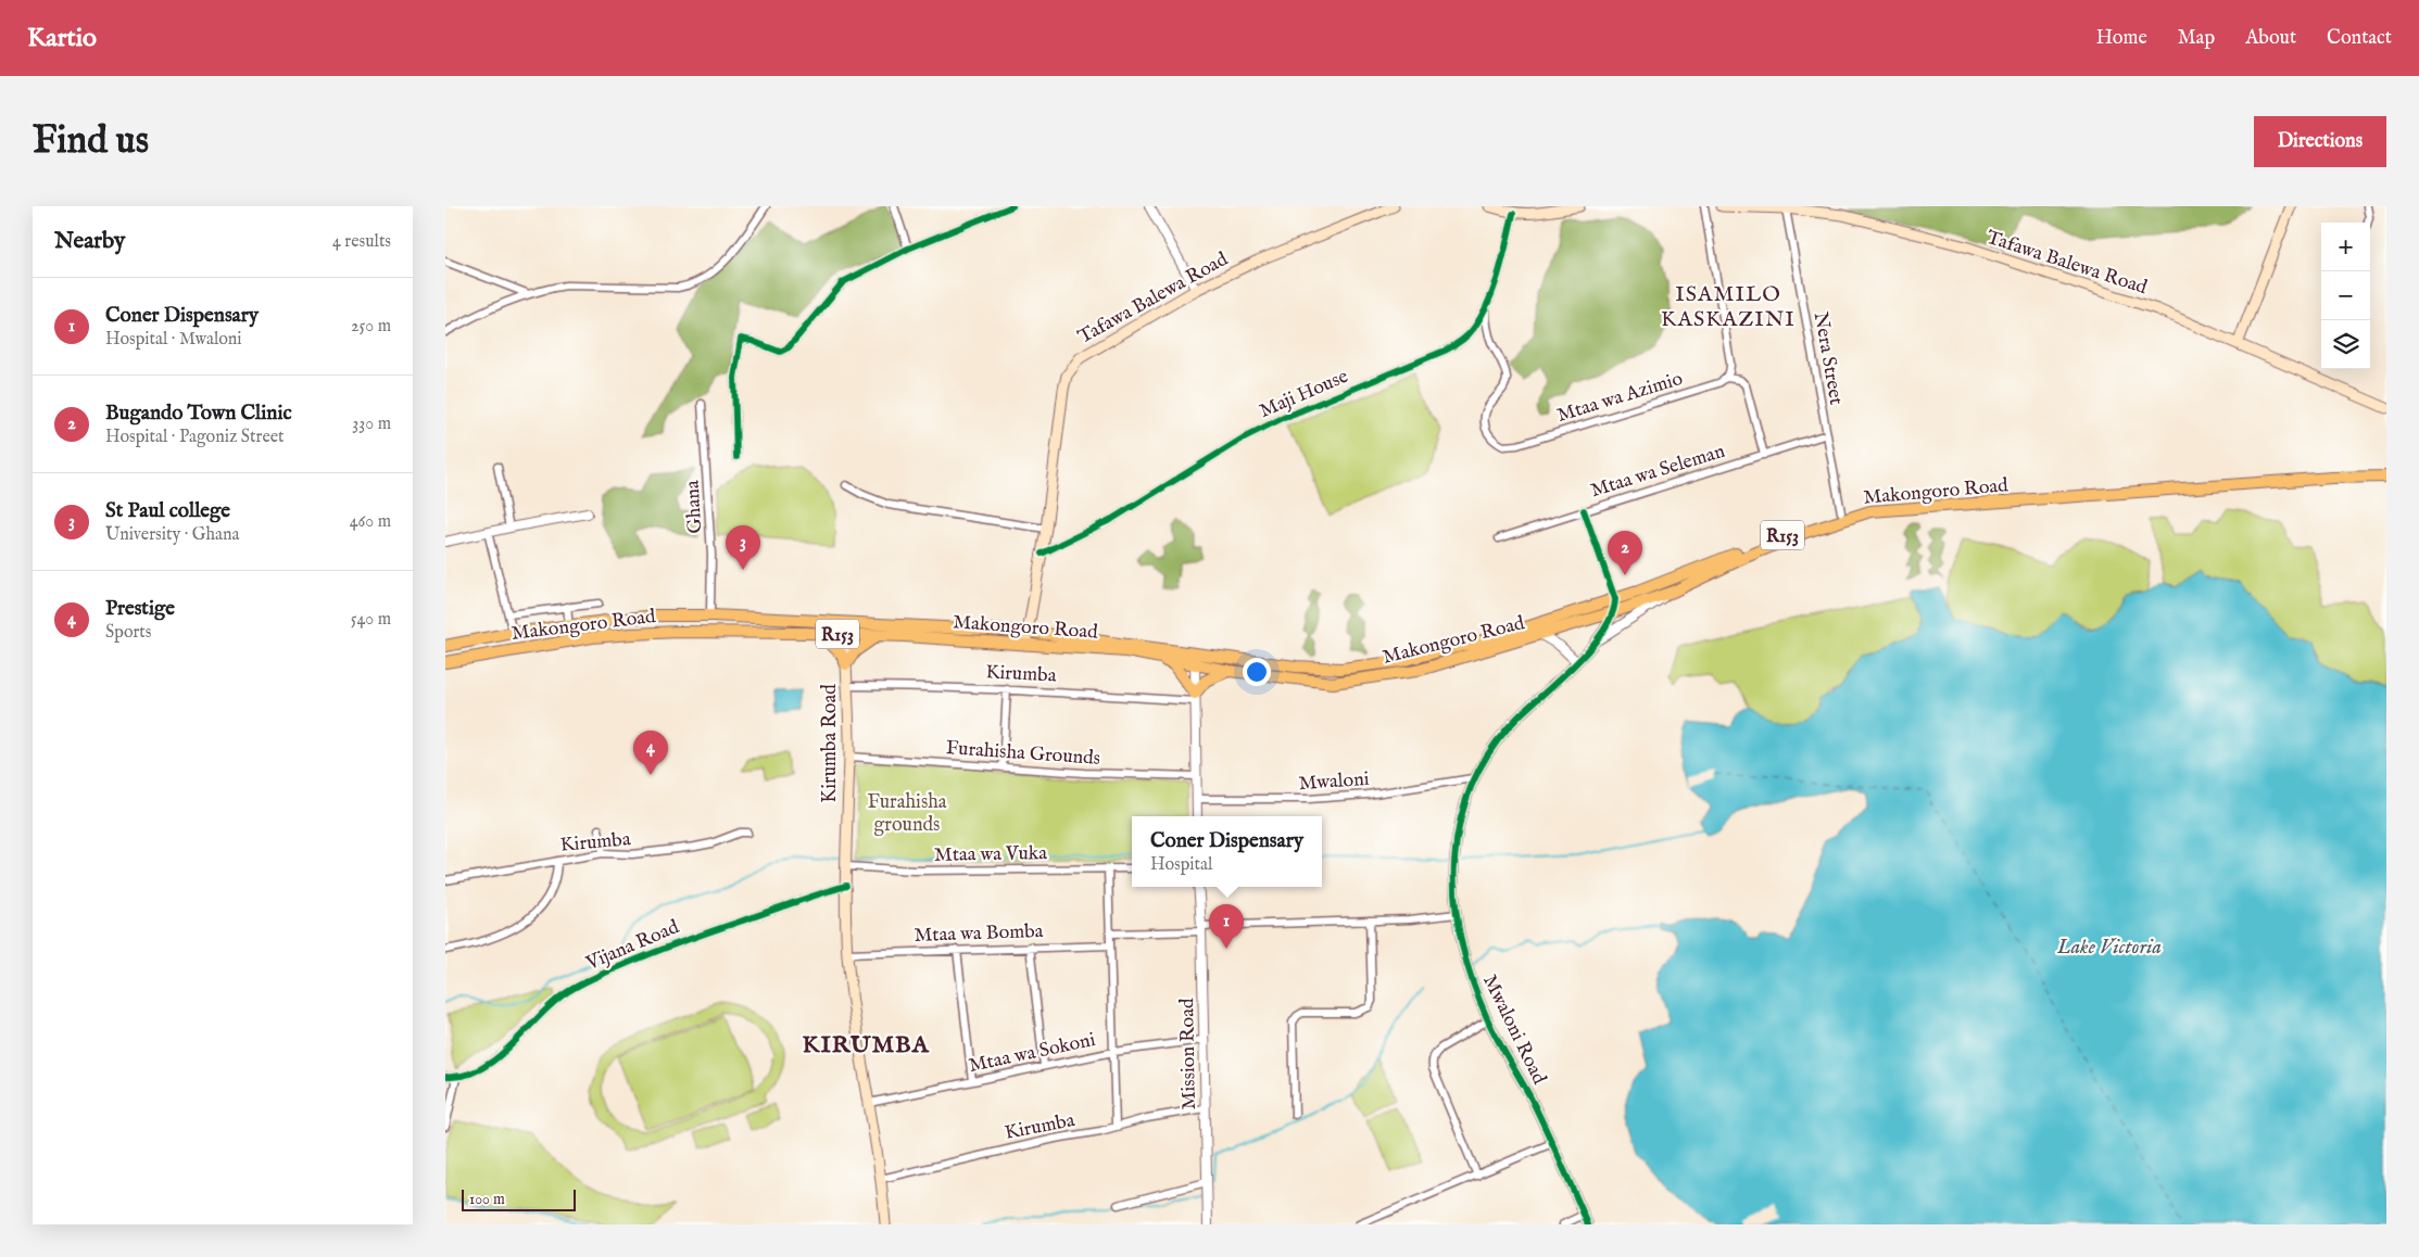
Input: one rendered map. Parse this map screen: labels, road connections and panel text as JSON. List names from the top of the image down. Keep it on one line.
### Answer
{"streets":{"main road":["Tafawa Balewa Road","Makongoro Road","R153","Kirumba Road"],"street":["Nera Street","Maji House","Mtaa wa Azimio","Mtaa wa Seleman","Ghana","Kirumba","Furahisha Grounds","Mwaloni","Mtaa wa Vuka","Mtaa wa Bomba","Vijana Road","Mwaloni Road","Mtaa wa Sokoni","Mission Road"]},"crossings":[["Tafawa Balewa Road","Nera Street"],["Tafawa Balewa Road","Maji House"],["Tafawa Balewa Road","Makongoro Road"],["Nera Street","Mtaa wa Seleman"],["Nera Street","Makongoro Road"],["Maji House","Mtaa wa Azimio"],["Makongoro Road","Kirumba Road"],["Makongoro Road","Mwaloni Road"],["Kirumba","Kirumba Road"],["Kirumba","Mission Road"],["Kirumba Road","Furahisha Grounds"],["Kirumba Road","Mtaa wa Vuka"],["Kirumba Road","Mtaa wa Bomba"],["Kirumba Road","Vijana Road"],["Kirumba Road","Mtaa wa Sokoni"],["Mwaloni","Mwaloni Road"],["Mtaa wa Sokoni","Mission Road"]],"districts":["ISAMILO KASKAZINI","KIRUMBA"],"water":["Lake Victoria"],"parks":["Furahisha grounds"],"scale_bar":"100 m","page":{"header":"Kartio","nav":["Home","Map","About","Contact"],"buttons":"Directions","title":"Find us","heading":["Nearby","4 results"],"map_buttons":["+","−"],"list":[{"mark":"1","name":"Coner Dispensary","note":"Hospital · Mwaloni","value":"250 m"},{"mark":"2","name":"Bugando Town Clinic","note":"Hospital · Pagoniz Street","value":"330 m"},{"mark":"3","name":"St Paul college","note":"University · Ghana","value":"460 m"},{"mark":"4","name":"Prestige","note":"Sports","value":"540 m"}],"pins":["3","2","4","1"],"popup":["Coner Dispensary","Hospital"],"scale":"100 m"}}
